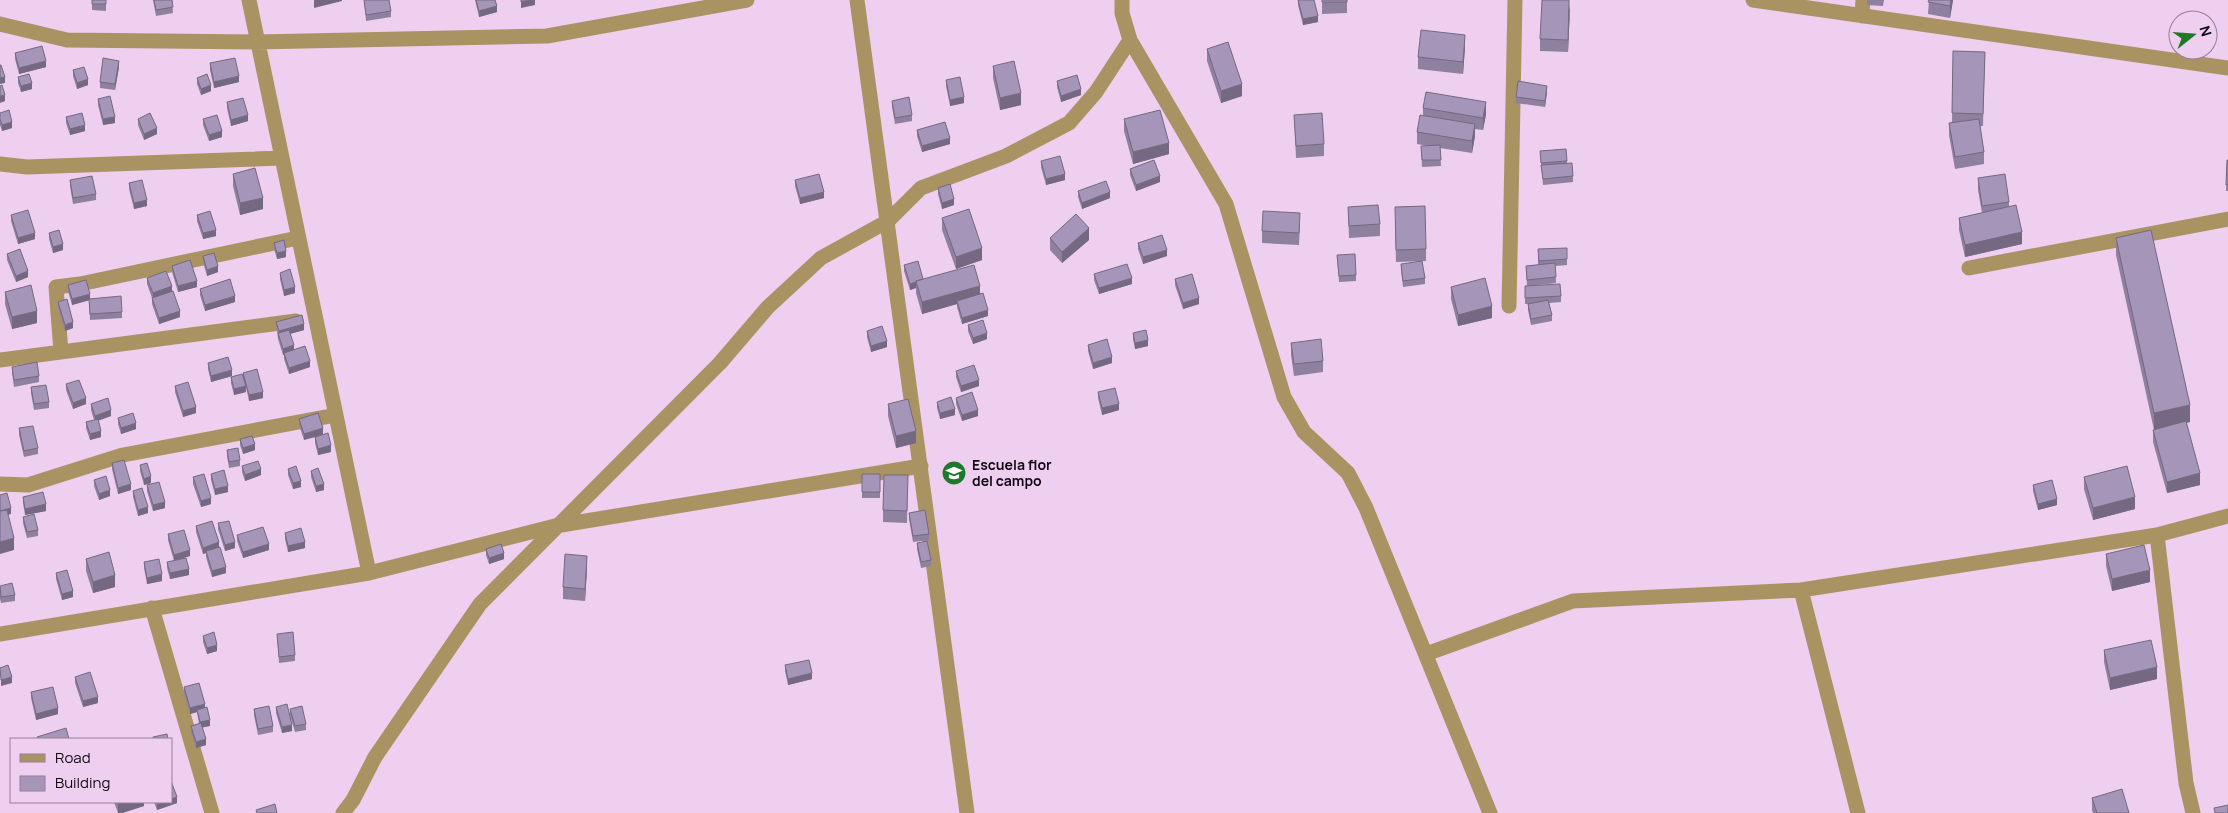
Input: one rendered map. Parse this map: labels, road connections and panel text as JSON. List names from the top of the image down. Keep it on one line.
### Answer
{"places":{"school or university":["Escuela flor del campo"]},"legend":["Road","Building"],"north":"right"}
